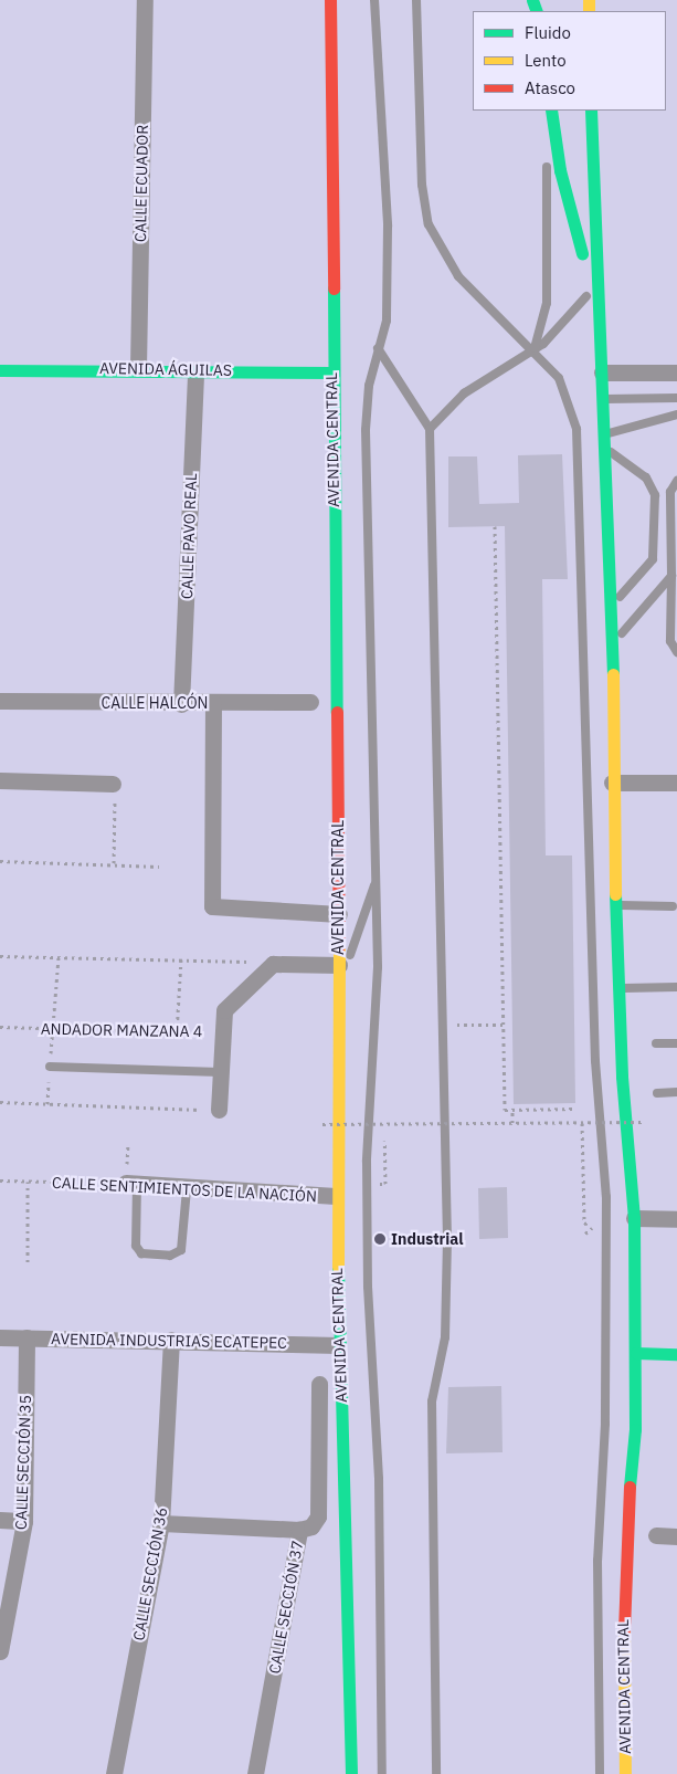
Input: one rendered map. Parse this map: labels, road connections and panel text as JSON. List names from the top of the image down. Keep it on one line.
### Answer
{"streets":{"main road":["AVENIDA ÁGUILAS","AVENIDA CENTRAL"],"street":["CALLE ECUADOR","CALLE PAVO REAL","CALLE HALCÓN","ANDADOR MANZANA 4","CALLE SENTIMIENTOS DE LA NACIÓN","AVENIDA INDUSTRIAS ECATEPEC","CALLE SECCIÓN 35","CALLE SECCIÓN 36","CALLE SECCIÓN 37"]},"crossings":[["CALLE ECUADOR","AVENIDA ÁGUILAS"],["AVENIDA ÁGUILAS","AVENIDA CENTRAL"],["AVENIDA ÁGUILAS","CALLE PAVO REAL"],["AVENIDA CENTRAL","CALLE SENTIMIENTOS DE LA NACIÓN"],["AVENIDA CENTRAL","AVENIDA INDUSTRIAS ECATEPEC"],["CALLE PAVO REAL","CALLE HALCÓN"],["AVENIDA INDUSTRIAS ECATEPEC","CALLE SECCIÓN 35"],["AVENIDA INDUSTRIAS ECATEPEC","CALLE SECCIÓN 36"]],"places":["Industrial"],"legend":["Fluido","Lento","Atasco"]}
